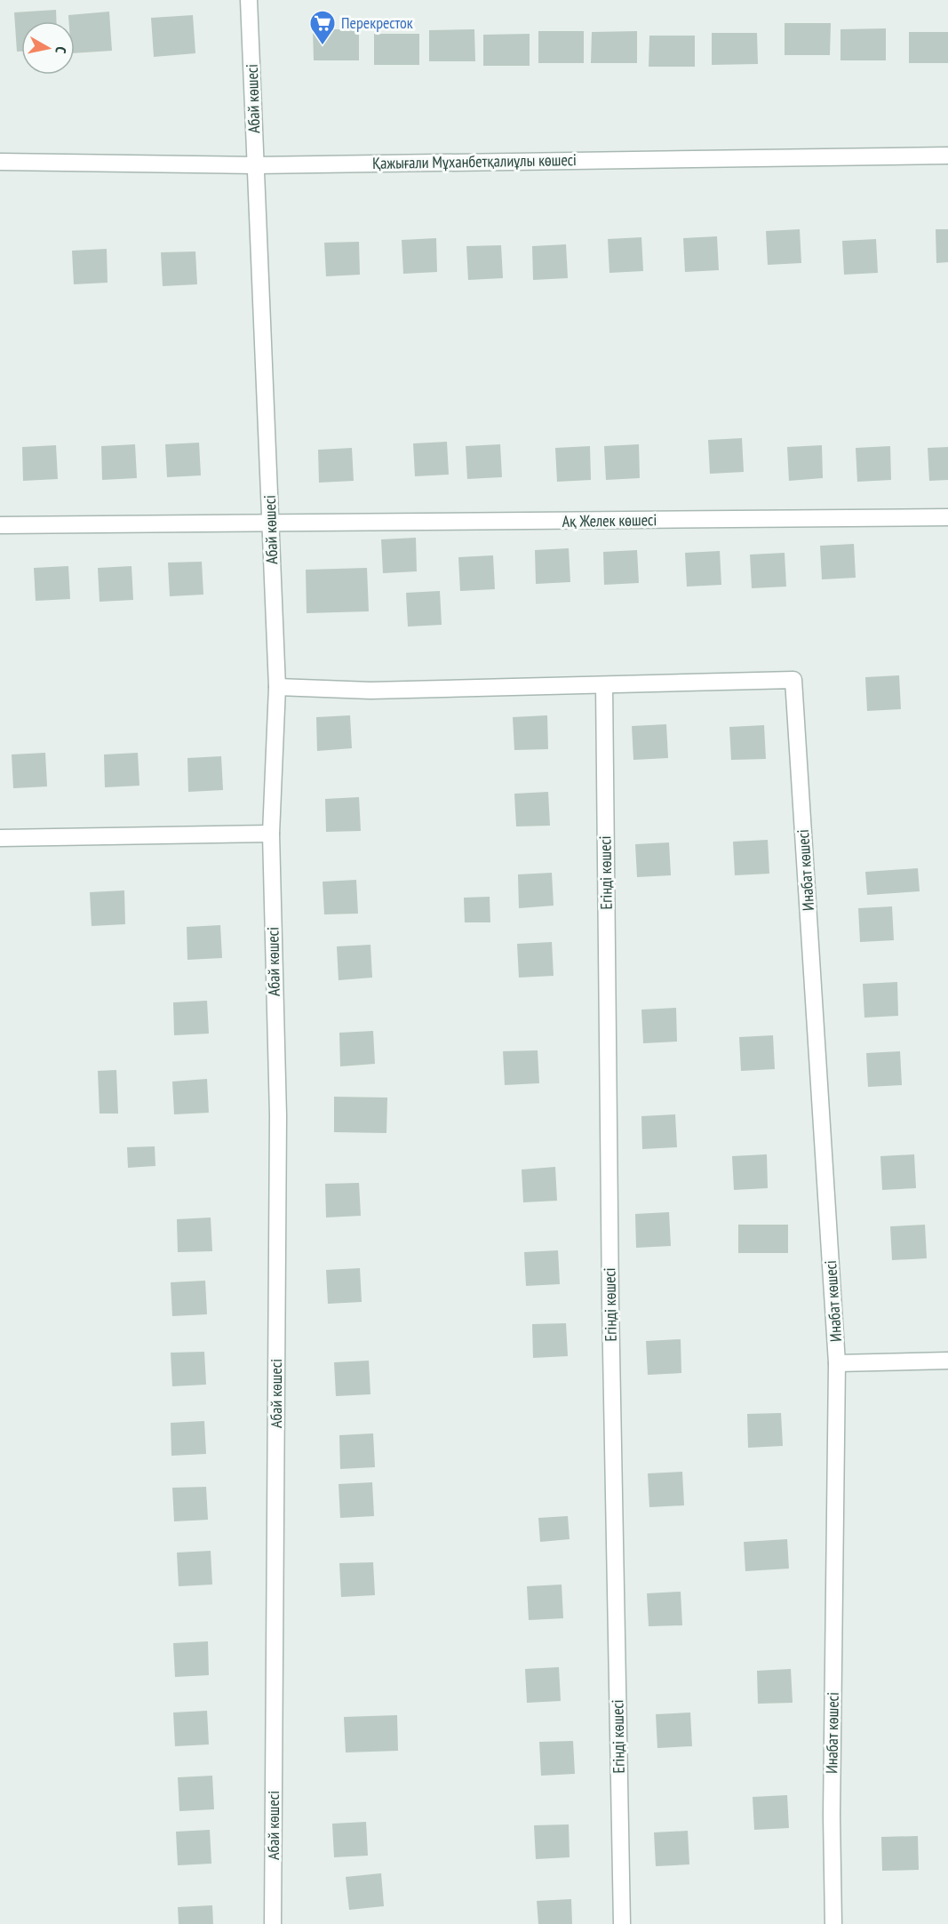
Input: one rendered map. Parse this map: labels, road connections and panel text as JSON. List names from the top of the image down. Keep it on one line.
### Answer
{"streets":{"street":["Абай көшесі","Қажығали Мұханбетқалиұлы көшесі","Ақ Желек көшесі","Инабат көшесі","Егінді көшесі"]},"crossings":[["Абай көшесі","Қажығали Мұханбетқалиұлы көшесі"],["Абай көшесі","Ақ Желек көшесі"],["Инабат көшесі","Егінді көшесі"]],"places":{"supermarket":["Перекресток"]},"north":"right"}
